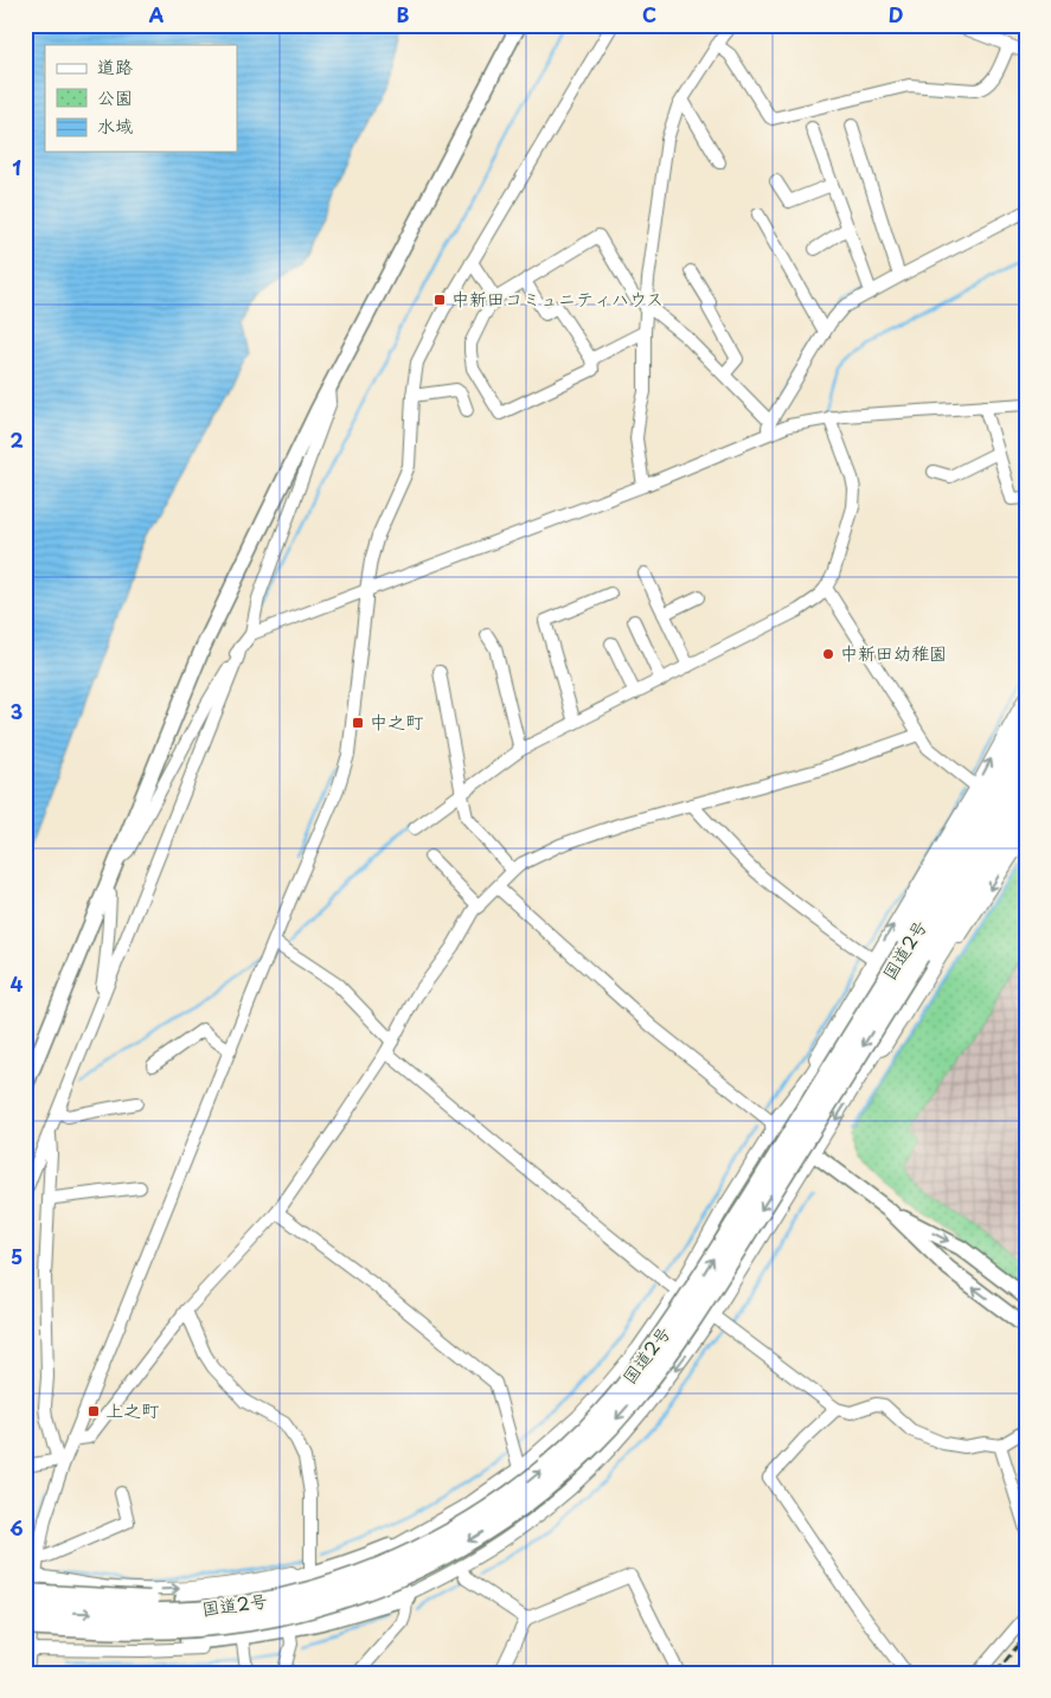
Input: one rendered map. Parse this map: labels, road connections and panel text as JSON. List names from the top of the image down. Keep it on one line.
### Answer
{"streets":{"highway":["国道2号"]},"places":{"transit":["中新田コミュニティハウス","中之町","上之町"],"other":["中新田幼稚園"]},"legend":["道路","公園","水域"],"grid":{"columns":["A","B","C","D"],"rows":["1","2","3","4","5","6"]}}
